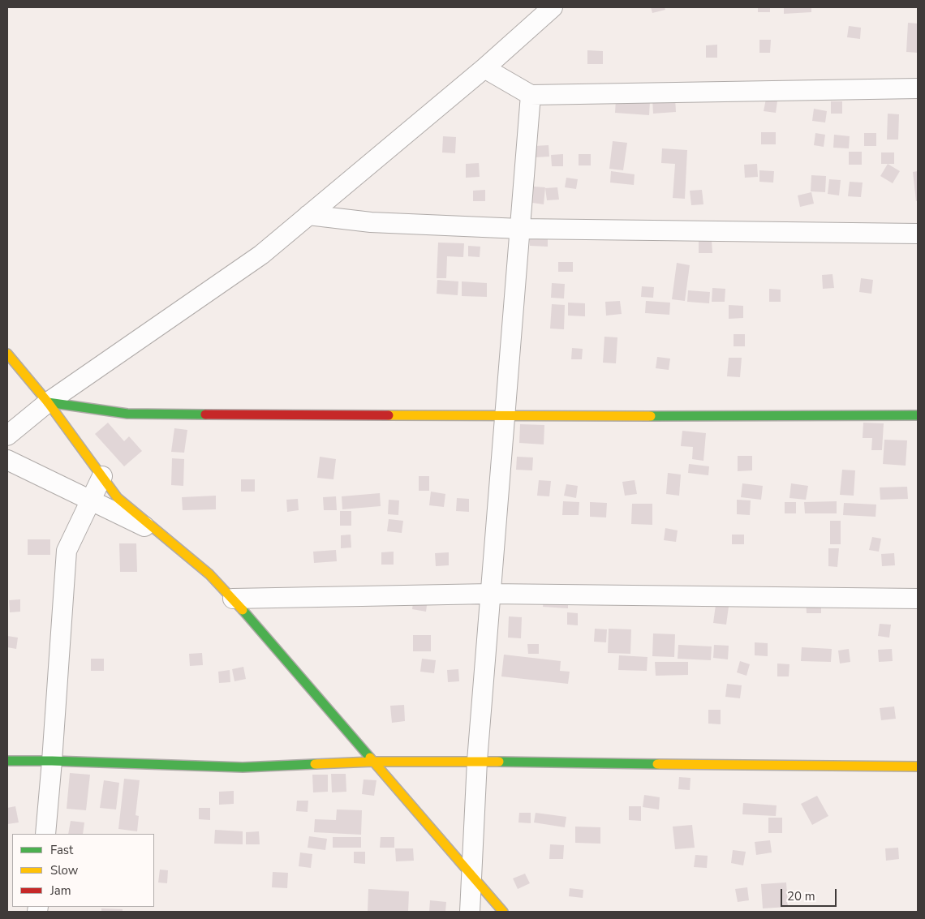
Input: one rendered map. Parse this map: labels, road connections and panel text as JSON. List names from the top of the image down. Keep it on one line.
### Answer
{"legend":["Fast","Slow","Jam"],"scale_bar":"20 m"}
